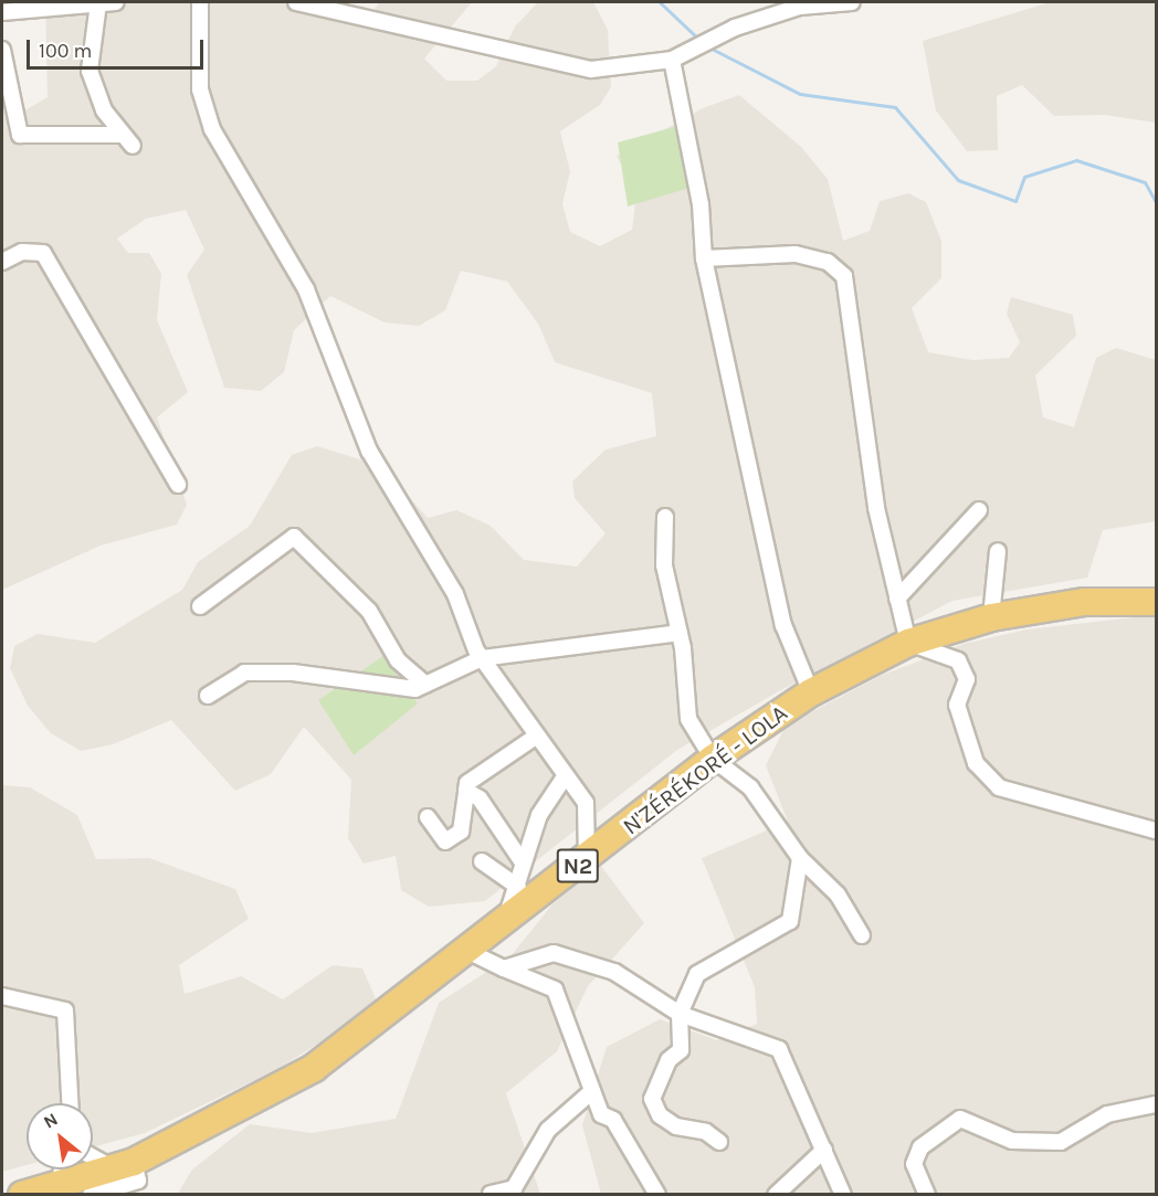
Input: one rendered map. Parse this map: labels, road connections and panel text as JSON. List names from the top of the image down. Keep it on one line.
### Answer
{"streets":{"highway":["N'ZÉRÉKORÉ - LOLA","N2"]},"scale_bar":"100 m","north":"top left"}
